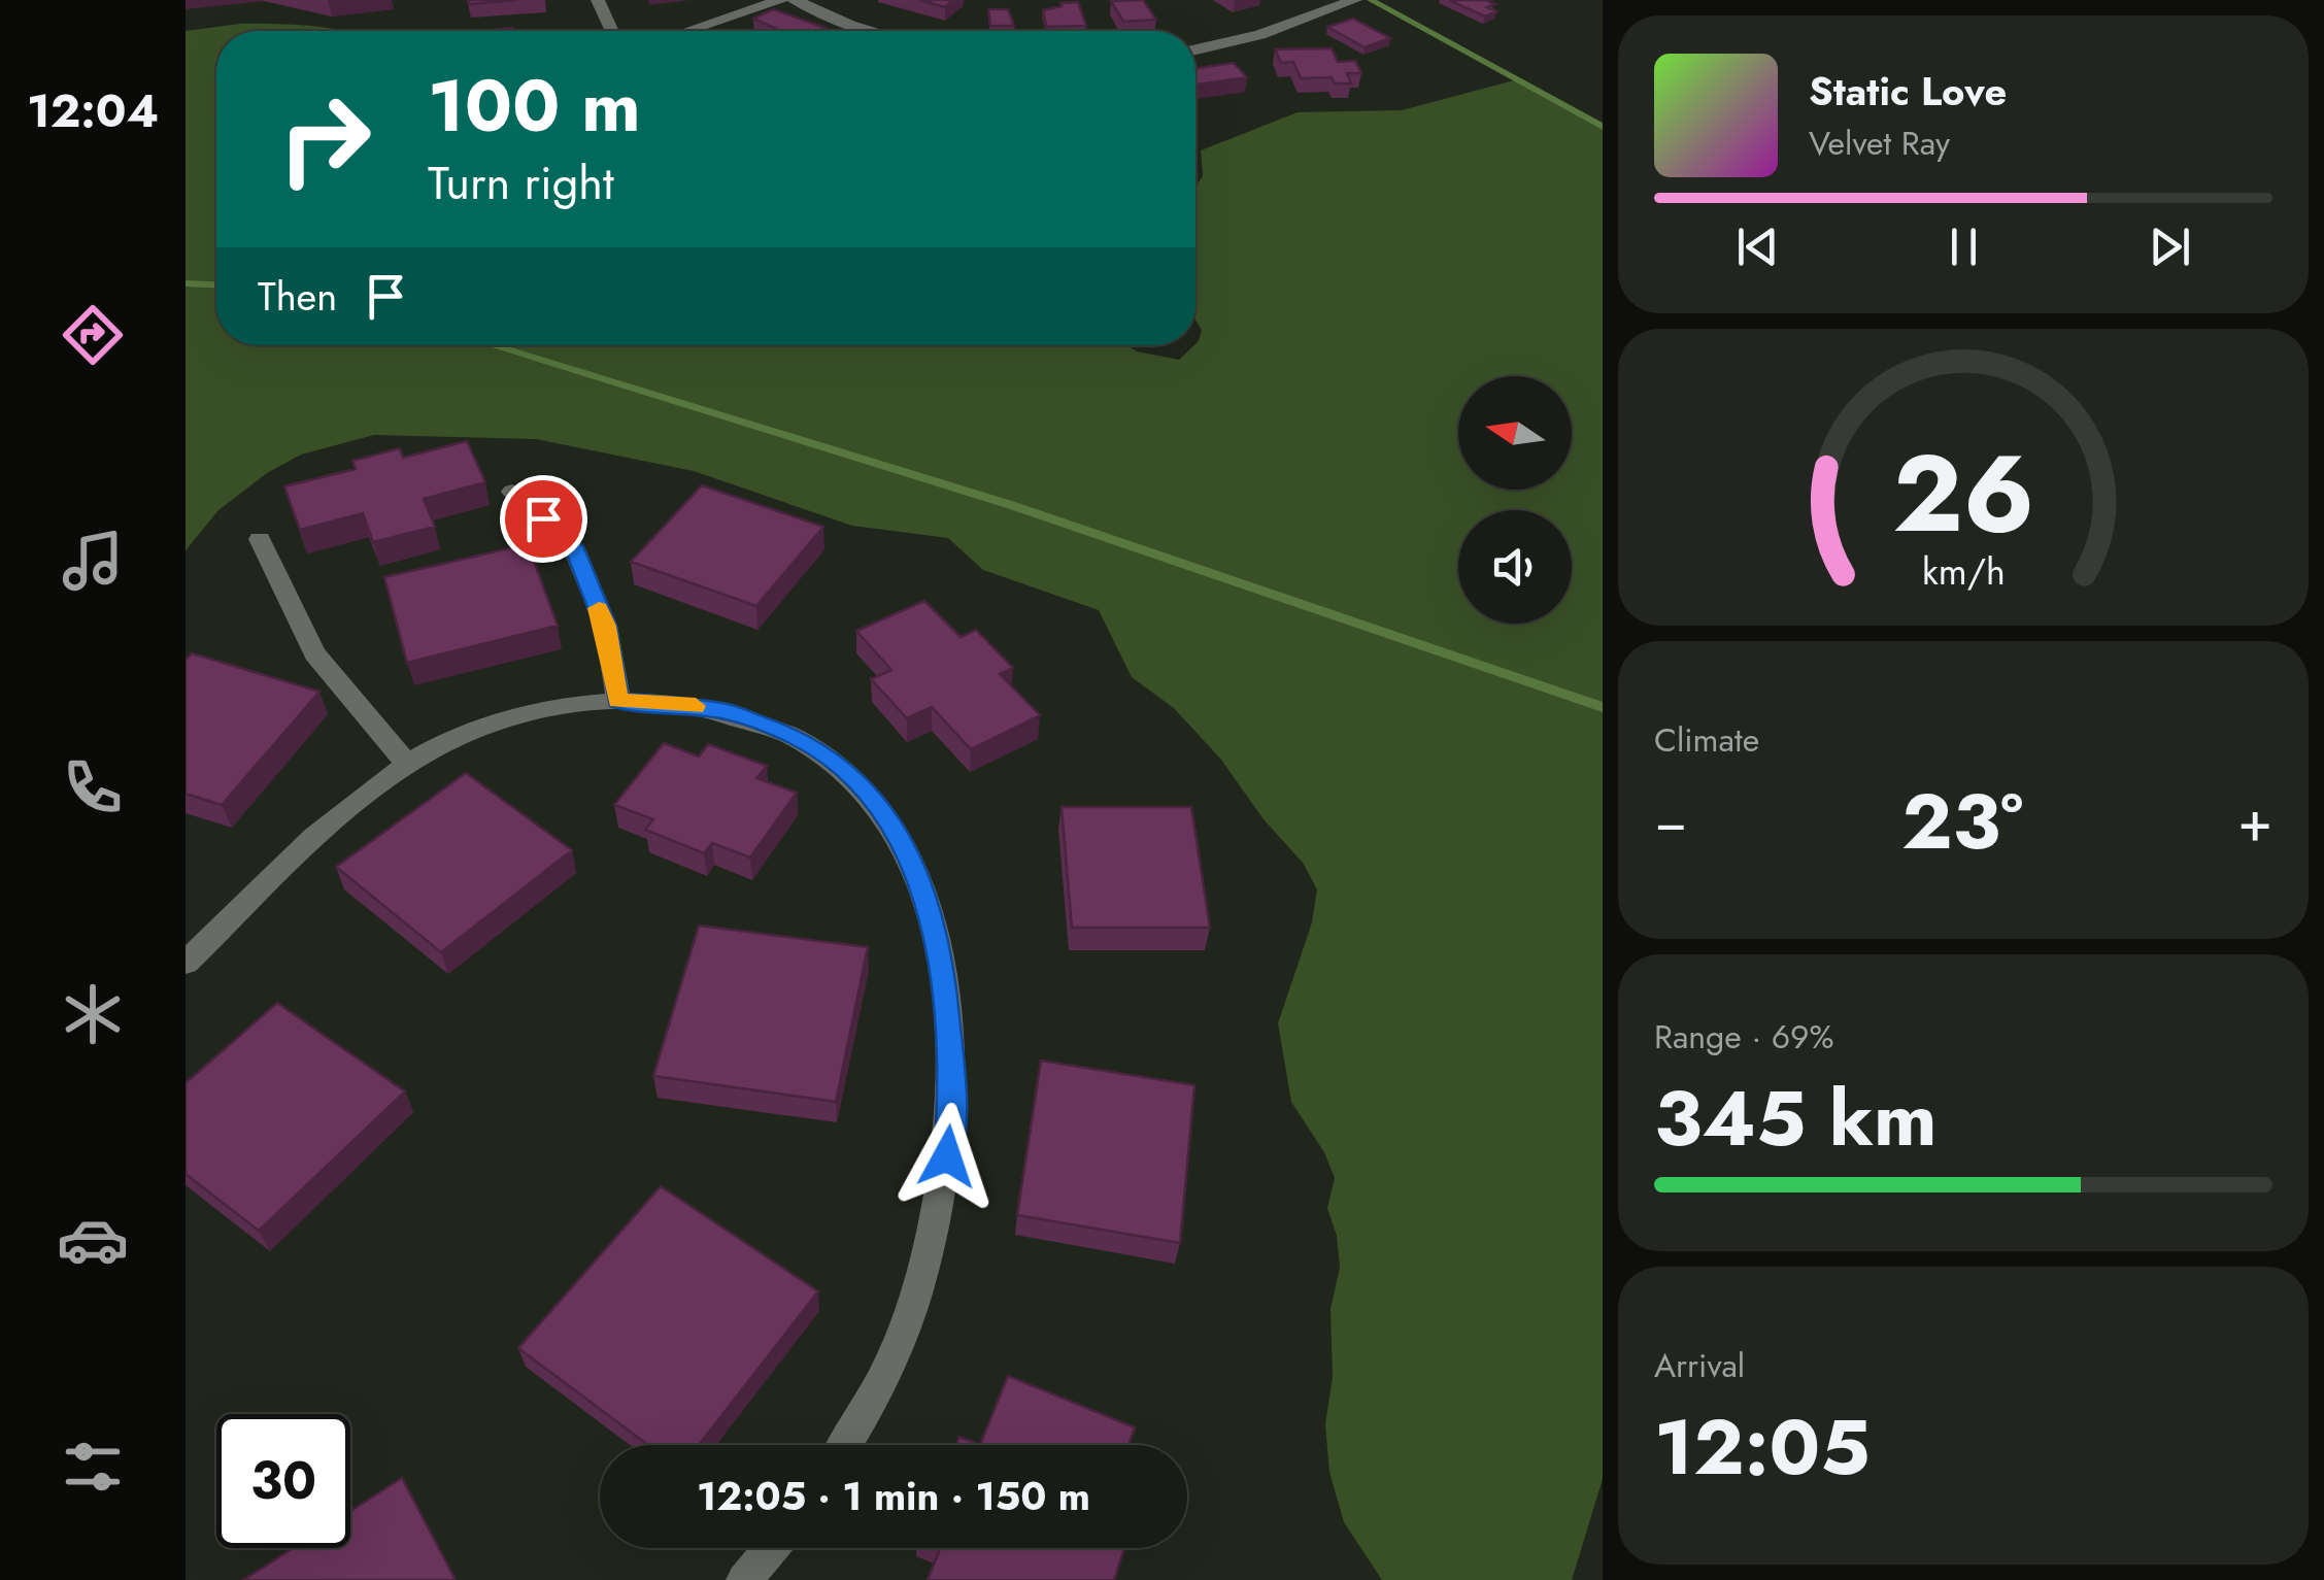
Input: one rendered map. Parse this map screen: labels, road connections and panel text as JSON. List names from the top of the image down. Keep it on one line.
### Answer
{"north":"left","page":{"tabs":"12:04","turn":["100 m","Turn right"],"song":["Static Love","Velvet Ray"],"then":"Then","tile":["Climate",["Range · 69%","345 km"],["Arrival","12:05"]],"heat":["−","23°","+"],"limit":"30","trip":"12:05 · 1 min · 150 m","gauge":["26","km/h"]}}
